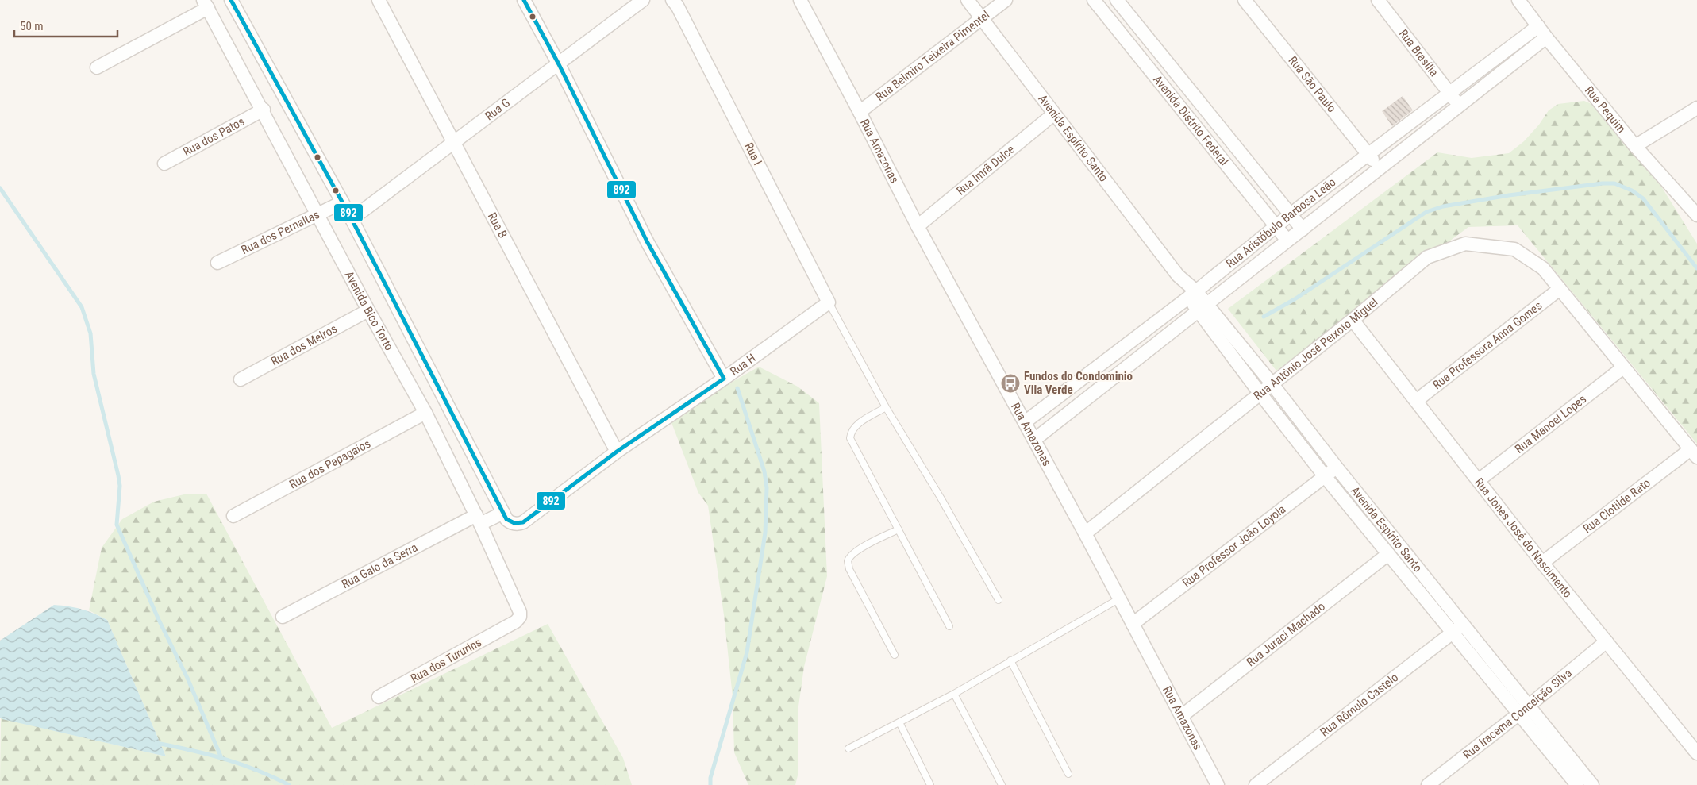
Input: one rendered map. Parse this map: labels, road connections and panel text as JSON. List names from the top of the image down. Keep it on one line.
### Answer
{"streets":{"street":["Rua Brasília","Rua Belmiro Teixeira Pimentel","Rua São Paulo","Rua G","Rua Pequim","Avenida Distrito Federal","Rua dos Patos","Avenida Espírito Santo","Rua Amazonas","Rua I","Rua Imrã Dulce","Rua Aristóbulo Barbosa Leão","Rua B","Rua dos Pernaltas","Avenida Bico Torto","Rua dos Melros","Rua Professora Anna Gomes","Rua Antônio José Peixoto Miguel","Rua H","Rua Manoel Lopes","Rua dos Papagaios","Rua Clotilde Rato","Rua Jones José do Nascimento","Rua Professor João Loyola","Rua Galo da Serra","Rua Juraci Machado","Rua dos Tururins","Rua Rômulo Castelo","Rua Iracema Conceição Silva"]},"crossings":[["Rua Brasília","Rua Aristóbulo Barbosa Leão"],["Rua Belmiro Teixeira Pimentel","Avenida Espírito Santo"],["Rua Belmiro Teixeira Pimentel","Rua Amazonas"],["Rua São Paulo","Rua Aristóbulo Barbosa Leão"],["Rua G","Rua B"],["Rua Pequim","Rua Aristóbulo Barbosa Leão"],["Avenida Distrito Federal","Rua Aristóbulo Barbosa Leão"],["Rua dos Patos","Avenida Bico Torto"],["Avenida Espírito Santo","Rua Imrã Dulce"],["Avenida Espírito Santo","Rua Aristóbulo Barbosa Leão"],["Avenida Espírito Santo","Rua Antônio José Peixoto Miguel"],["Avenida Espírito Santo","Rua Professor João Loyola"],["Avenida Espírito Santo","Rua Juraci Machado"],["Avenida Espírito Santo","Rua Rômulo Castelo"],["Avenida Espírito Santo","Rua Iracema Conceição Silva"],["Rua Amazonas","Rua Imrã Dulce"],["Rua Amazonas","Rua Aristóbulo Barbosa Leão"],["Rua Amazonas","Rua Antônio José Peixoto Miguel"],["Rua Amazonas","Rua Professor João Loyola"],["Rua Amazonas","Rua Juraci Machado"],["Rua I","Rua H"],["Rua B","Rua H"],["Rua dos Pernaltas","Avenida Bico Torto"],["Avenida Bico Torto","Rua dos Melros"],["Avenida Bico Torto","Rua dos Papagaios"],["Avenida Bico Torto","Rua Galo da Serra"],["Avenida Bico Torto","Rua dos Tururins"],["Rua Professora Anna Gomes","Rua Antônio José Peixoto Miguel"],["Rua Professora Anna Gomes","Rua Jones José do Nascimento"],["Rua Antônio José Peixoto Miguel","Rua Manoel Lopes"],["Rua Antônio José Peixoto Miguel","Rua Clotilde Rato"],["Rua Antônio José Peixoto Miguel","Rua Jones José do Nascimento"],["Rua Manoel Lopes","Rua Jones José do Nascimento"],["Rua Clotilde Rato","Rua Jones José do Nascimento"],["Rua Jones José do Nascimento","Rua Iracema Conceição Silva"]],"places":{"bus stop":["Fundos do Condominio Vila Verde"]},"lines":["transit line 892"],"scale_bar":"50 m"}
